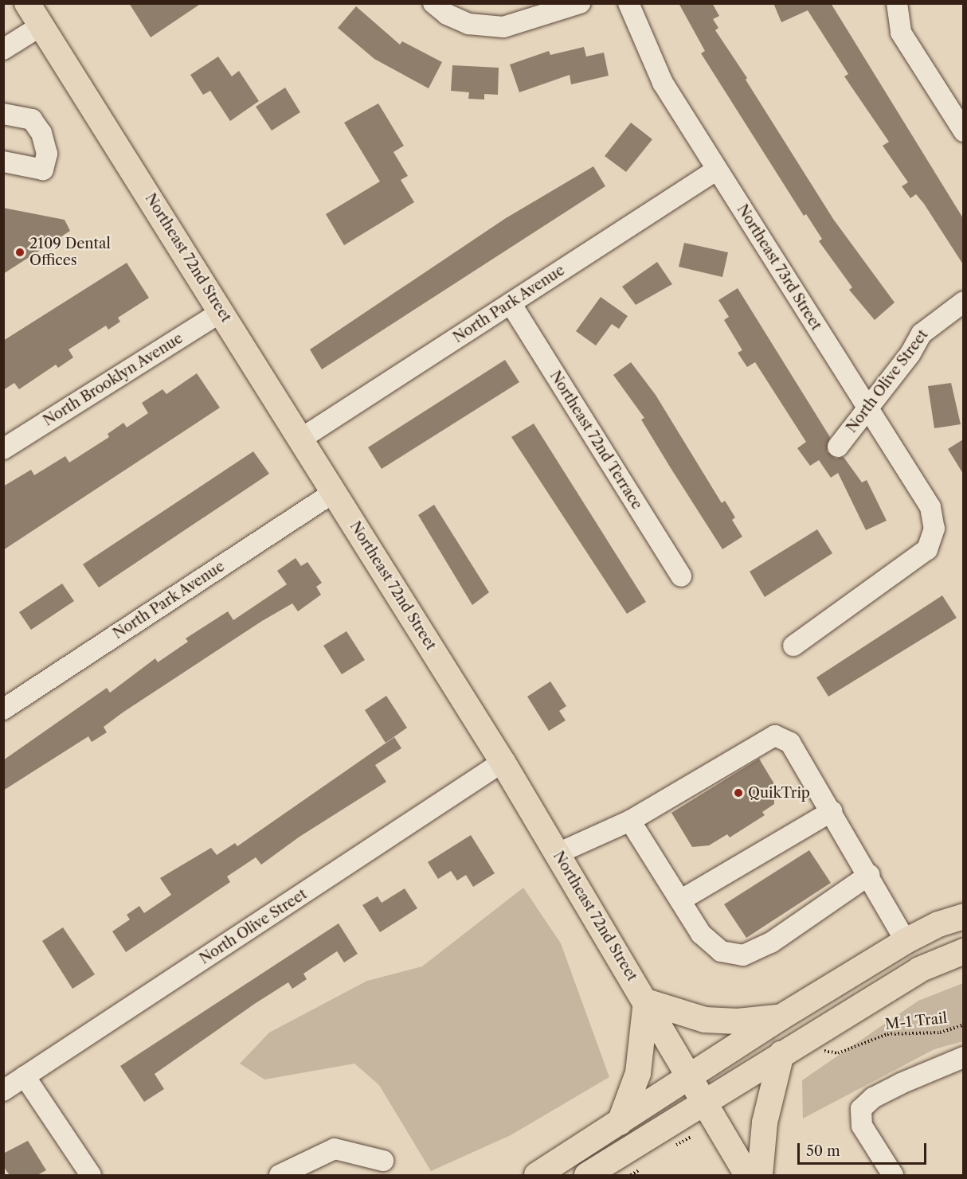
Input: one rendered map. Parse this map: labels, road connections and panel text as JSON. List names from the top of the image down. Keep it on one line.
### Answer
{"streets":{"main road":["Northeast 72nd Street"],"street":["Northeast 73rd Street","North Park Avenue","North Brooklyn Avenue","North Olive Street","Northeast 72nd Terrace"],"path":["M-1 Trail"]},"crossings":[["Northeast 72nd Street","North Park Avenue"],["Northeast 72nd Street","North Brooklyn Avenue"],["Northeast 72nd Street","North Olive Street"],["Northeast 73rd Street","North Park Avenue"],["Northeast 73rd Street","North Olive Street"],["North Park Avenue","Northeast 72nd Terrace"]],"places":["2109 Dental Offices","QuikTrip"],"scale_bar":"50 m"}
